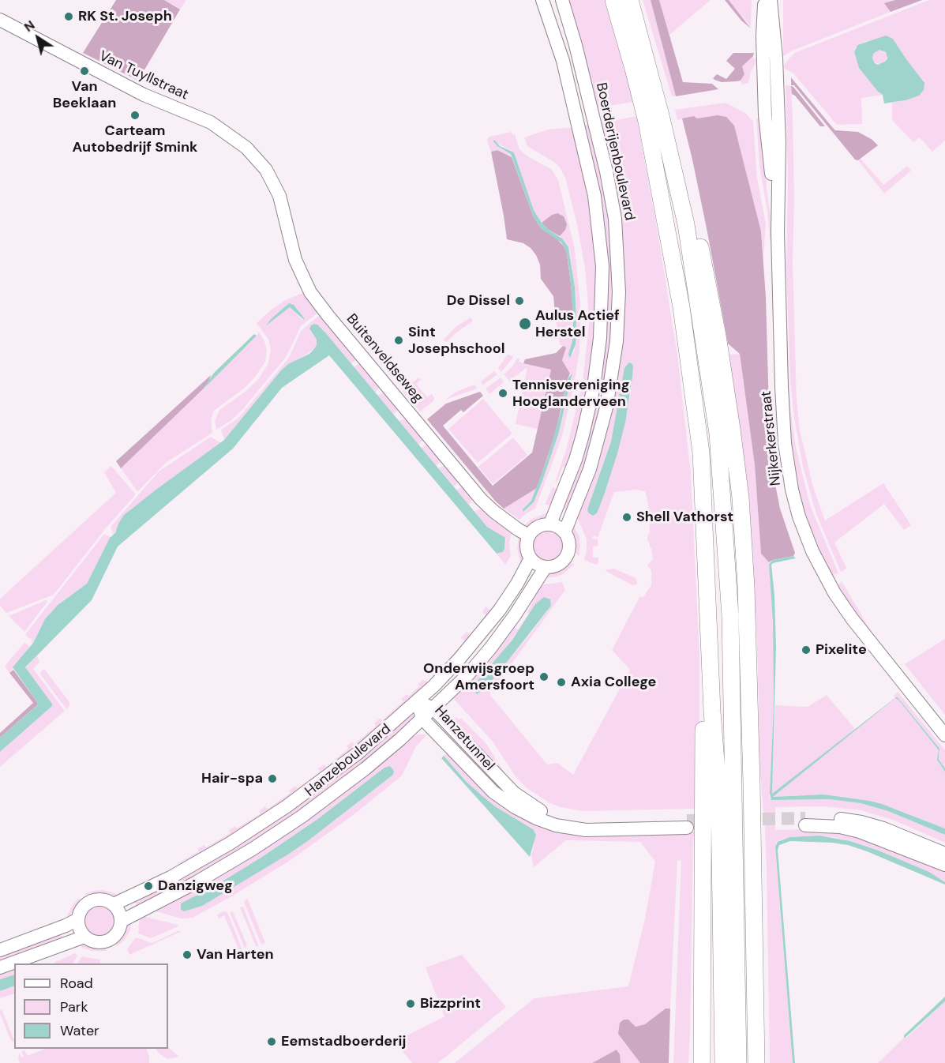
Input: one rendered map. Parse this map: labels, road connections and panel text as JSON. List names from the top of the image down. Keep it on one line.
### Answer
{"streets":{"main road":["Van Tuyllstraat","Boerderijenboulevard","Buitenveldseweg","Nijkerkerstraat","Hanzetunnel","Hanzeboulevard"]},"crossings":[["Van Tuyllstraat","Buitenveldseweg"],["Boerderijenboulevard","Buitenveldseweg"],["Boerderijenboulevard","Hanzeboulevard"],["Buitenveldseweg","Hanzeboulevard"],["Hanzetunnel","Hanzeboulevard"]],"places":["RK St. Joseph","Van Beeklaan","Carteam Autobedrijf Smink","De Dissel","Aulus Actief Herstel","Sint Josephschool","Tennisvereniging Hooglanderveen","Shell Vathorst","Pixelite","Onderwijsgroep Amersfoort","Axia College","Hair-spa","Danzigweg","Van Harten","Bizzprint","Eemstadboerderij"],"legend":["Road","Park","Water"],"north":"top left"}
